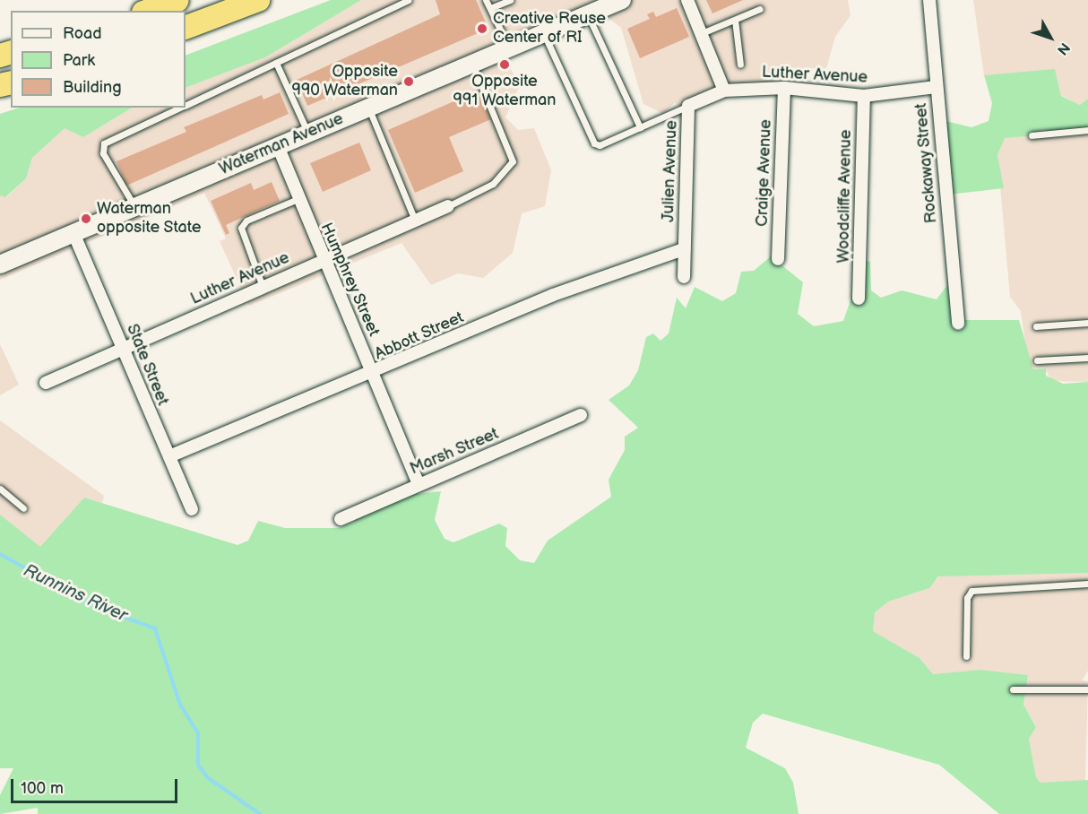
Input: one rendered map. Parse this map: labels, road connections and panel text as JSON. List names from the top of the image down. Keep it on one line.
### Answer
{"streets":{"main road":["Waterman Avenue"],"street":["Luther Avenue","Rockaway Street","Julien Avenue","Craige Avenue","Woodcliffe Avenue","Humphrey Street","Abbott Street","State Street","Marsh Street"]},"crossings":[["Luther Avenue","Rockaway Street"],["Luther Avenue","Julien Avenue"],["Luther Avenue","Craige Avenue"],["Luther Avenue","Woodcliffe Avenue"],["Luther Avenue","Humphrey Street"],["Luther Avenue","State Street"],["Waterman Avenue","Humphrey Street"],["Waterman Avenue","State Street"],["Julien Avenue","Abbott Street"],["Humphrey Street","Abbott Street"],["Humphrey Street","Marsh Street"],["Abbott Street","State Street"]],"water":["Runnins River"],"places":["Creative Reuse Center of RI","Opposite 991 Waterman","Opposite 990 Waterman","Waterman opposite State"],"legend":["Road","Park","Building"],"scale_bar":"100 m","north":"bottom right"}
